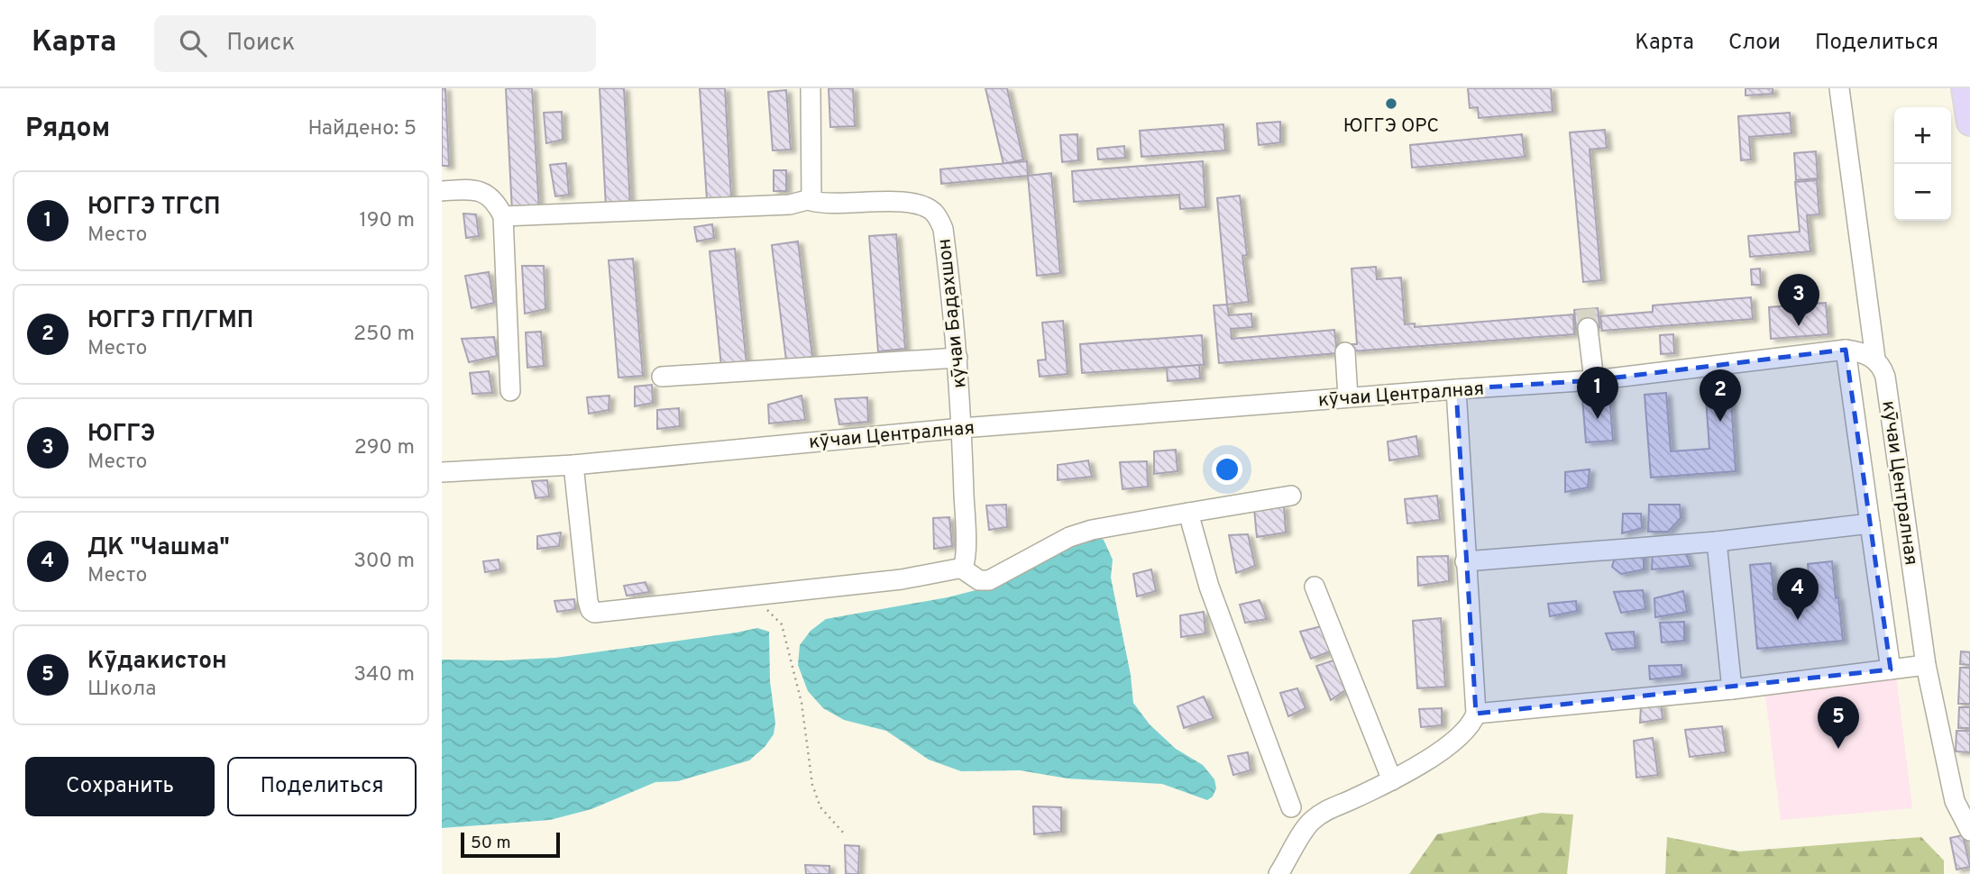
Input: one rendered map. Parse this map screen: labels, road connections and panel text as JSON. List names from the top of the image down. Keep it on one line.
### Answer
{"streets":{"street":["кӯчаи Бадахшон","кӯчаи Централная"]},"crossings":[["кӯчаи Бадахшон","кӯчаи Централная"]],"places":["ЮГГЭ ОРС"],"scale_bar":"50 m","page":{"header":"Карта","search":"Поиск","nav":["Карта","Слои","Поделиться"],"heading":["Рядом","Найдено: 5"],"map_buttons":["+","−"],"list":[{"mark":"1","name":"ЮГГЭ ТГСП","note":"Место","value":"190 m"},{"mark":"2","name":"ЮГГЭ ГП/ГМП","note":"Место","value":"250 m"},{"mark":"3","name":"ЮГГЭ","note":"Место","value":"290 m"},{"mark":"4","name":"ДК \"Чашма\"","note":"Место","value":"300 m"},{"mark":"5","name":"Кӯдакистон","note":"Школа","value":"340 m"}],"pins":["3","1","2","4","5"],"buttons":["Сохранить","Поделиться"],"scale":"50 m"}}
